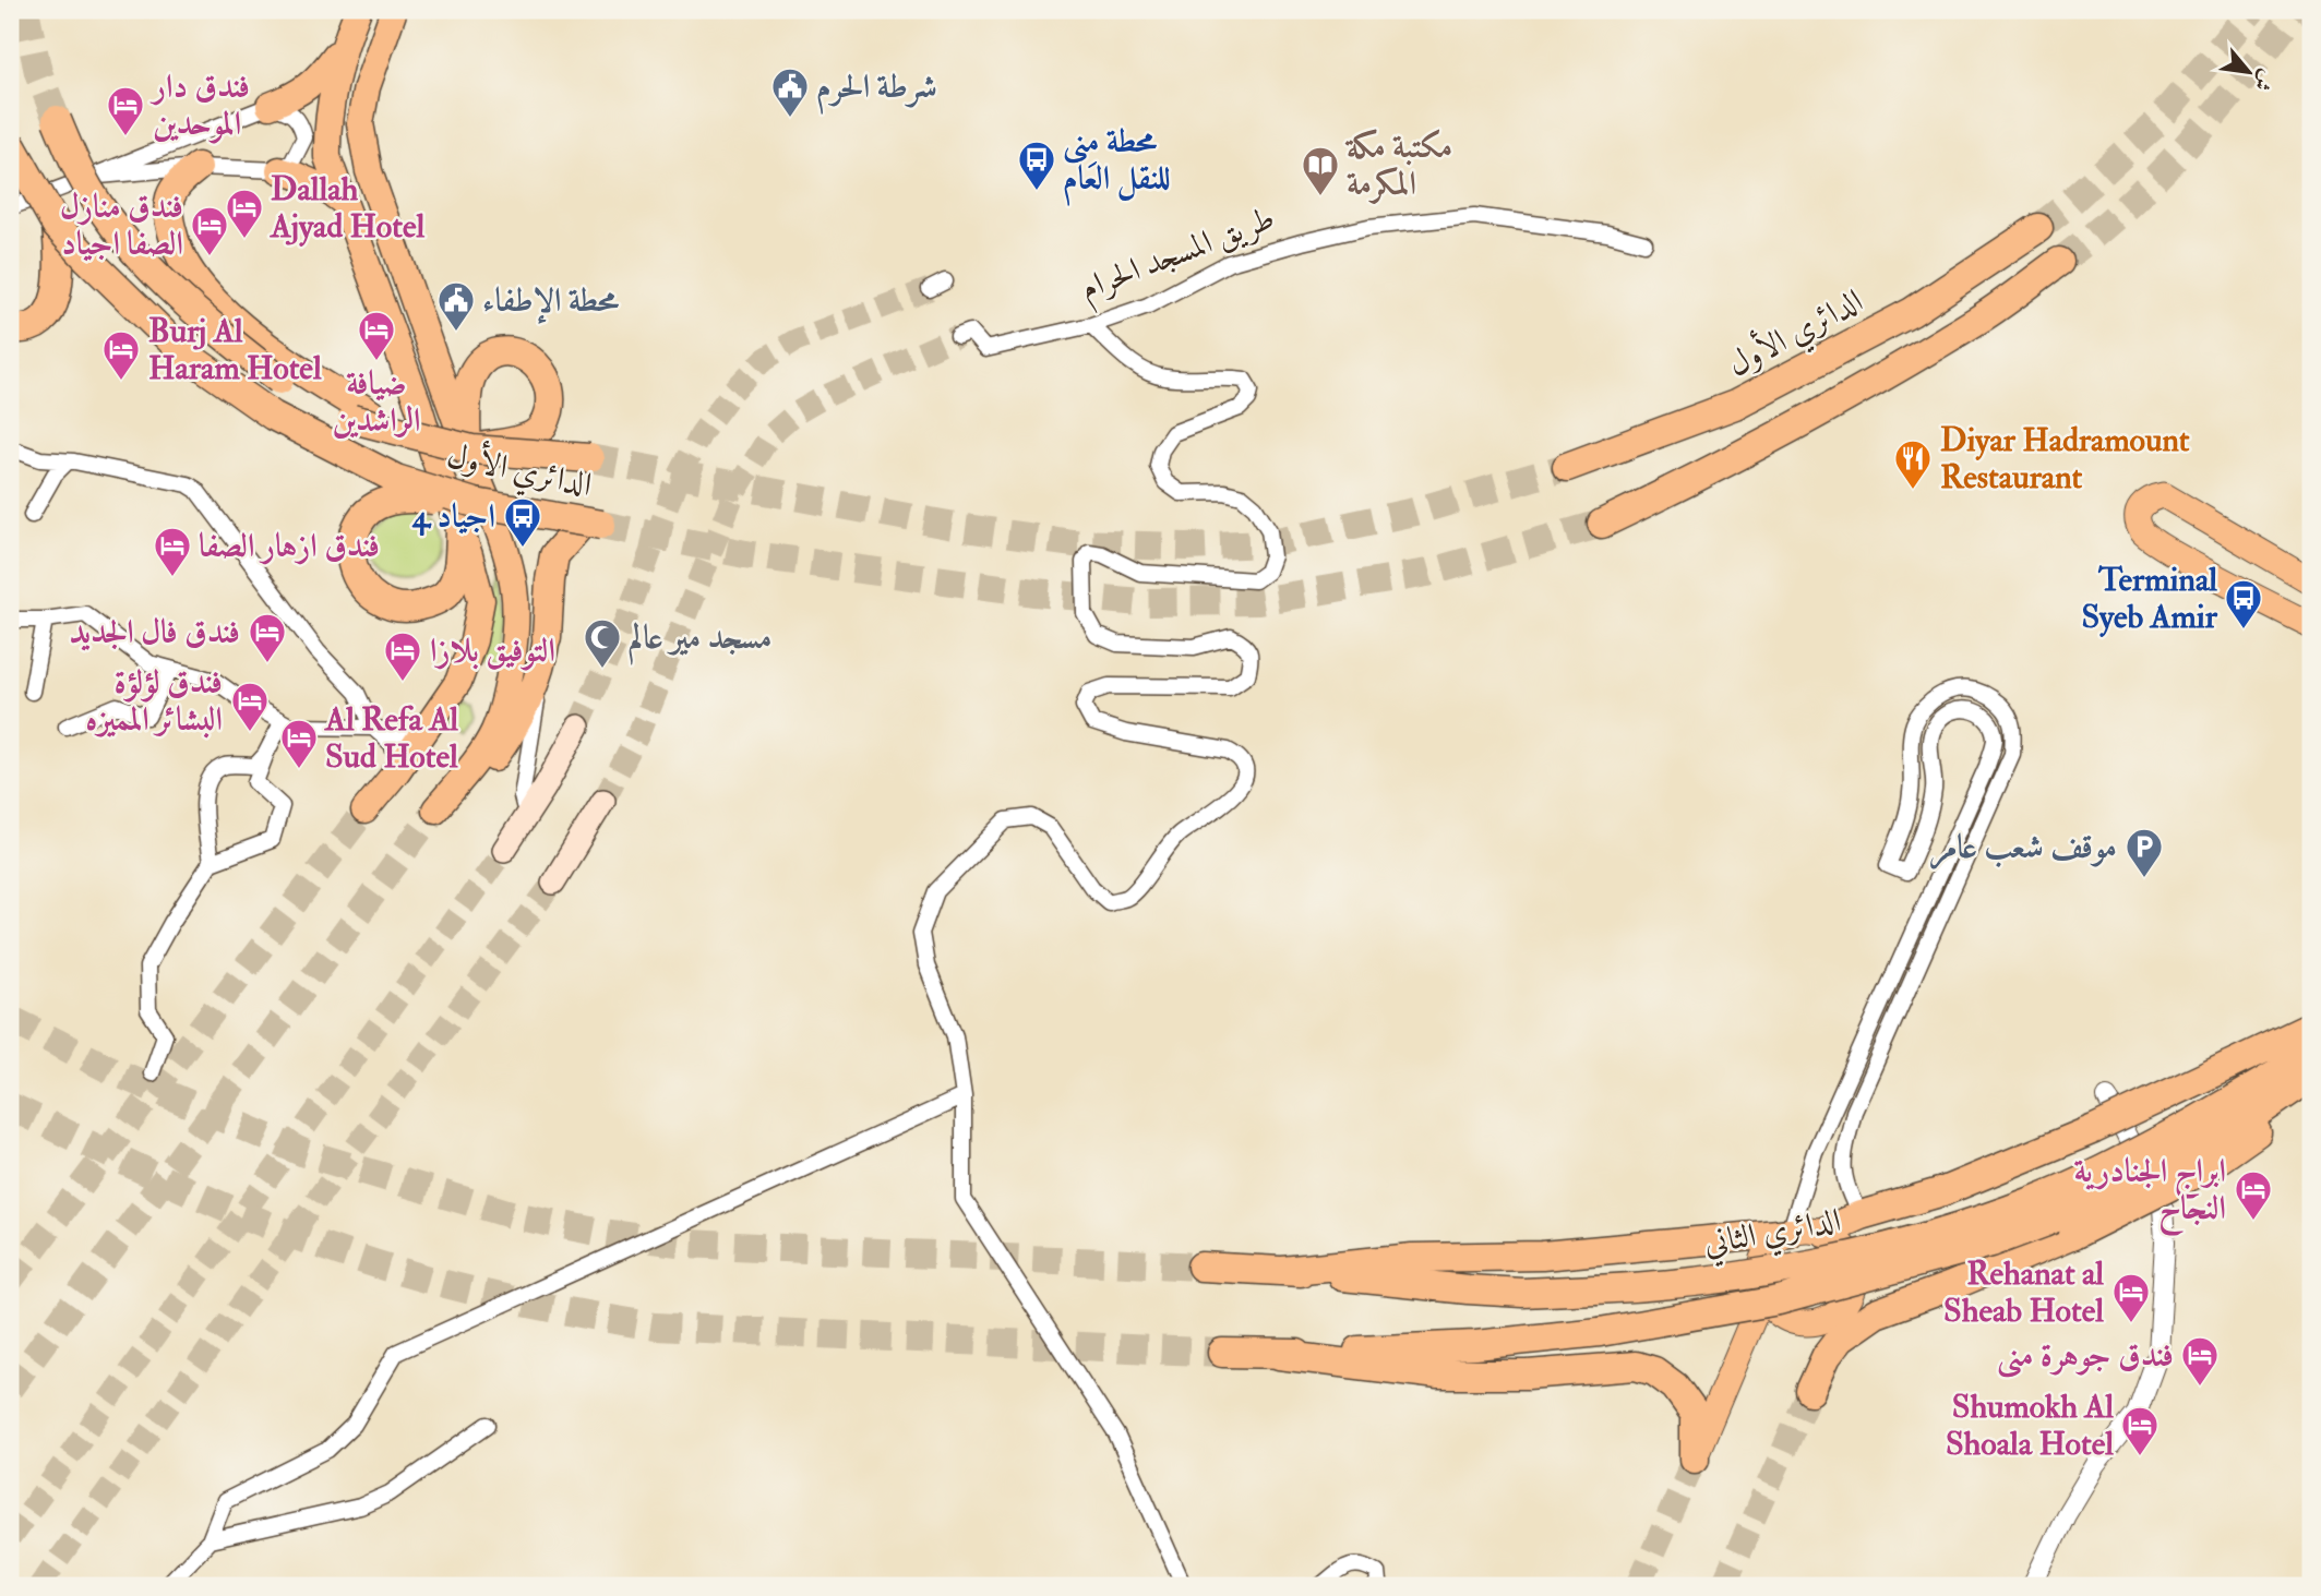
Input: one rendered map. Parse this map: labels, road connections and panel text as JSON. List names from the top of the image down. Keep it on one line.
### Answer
{"streets":{"highway":["الدائري الأول","الدائري الثاني"],"street":["طريق المسجد الحرام"]},"places":{"public building":["شرطة الحرم","محطة الإطفاء"],"hotel":["فندق دار الموحدین","Dallah Ajyad Hotel","فندق منازل الصفا اجیاد","ضيافة الراشدين","Burj Al Haram Hotel","فندق ازهار الصفا","فندق فال الجديد","التوفيق بلازا","فندق لؤلؤة البشائر المميزه","Al Refa Al Sud Hotel","ابراج الجنادرية النجاح","Rehanat al Sheab Hotel","فندق جوهرة منى","Shumokh Al Shoala Hotel"],"bus stop":["محطة مِنى للنقل العام","اجياد 4","Terminal Syeb Amir"],"library":["مكتبة مكة المكرمة"],"restaurant":["Diyar Hadramount Restaurant"],"mosque":["مسجد مير عالم"],"parking":["موقف شعب عامر"]},"north":"bottom right"}
